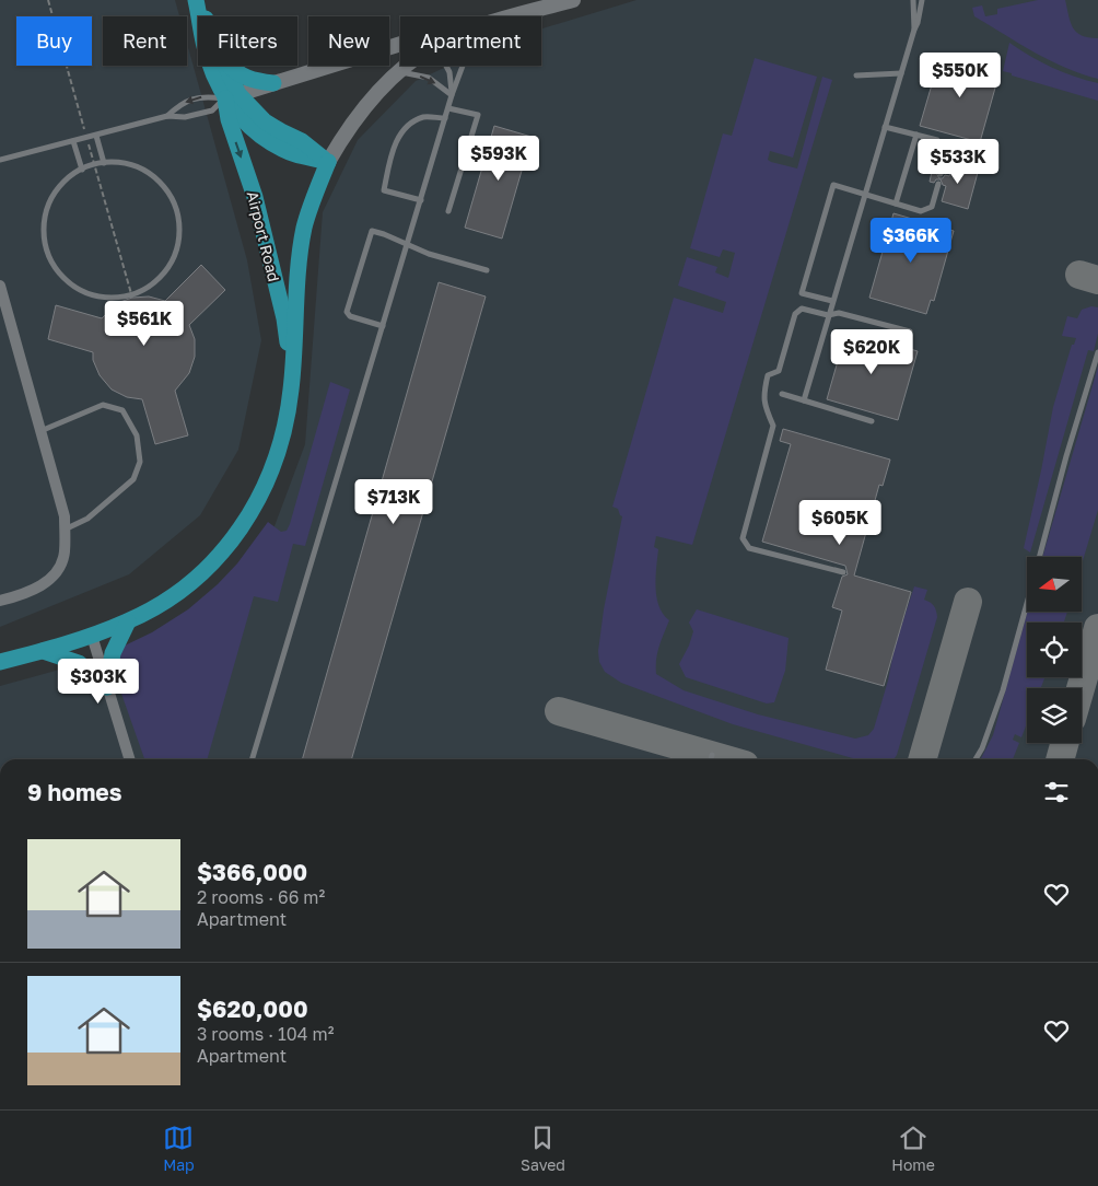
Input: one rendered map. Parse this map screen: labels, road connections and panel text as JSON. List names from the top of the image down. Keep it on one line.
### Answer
{"streets":{"main road":["Airport Road"]},"north":"left","page":{"chip":["Buy","Rent","Filters","New","Apartment"],"price":["$550K","$593K","$533K","$366K","$561K","$620K","$713K","$605K","$303K"],"heading":"9 homes","list":[{"name":"$366,000","note":"2 rooms · 66 m² · Apartment"},{"name":"$620,000","note":"3 rooms · 104 m² · Apartment"}],"tabs":["Map","Saved","Home"]}}
